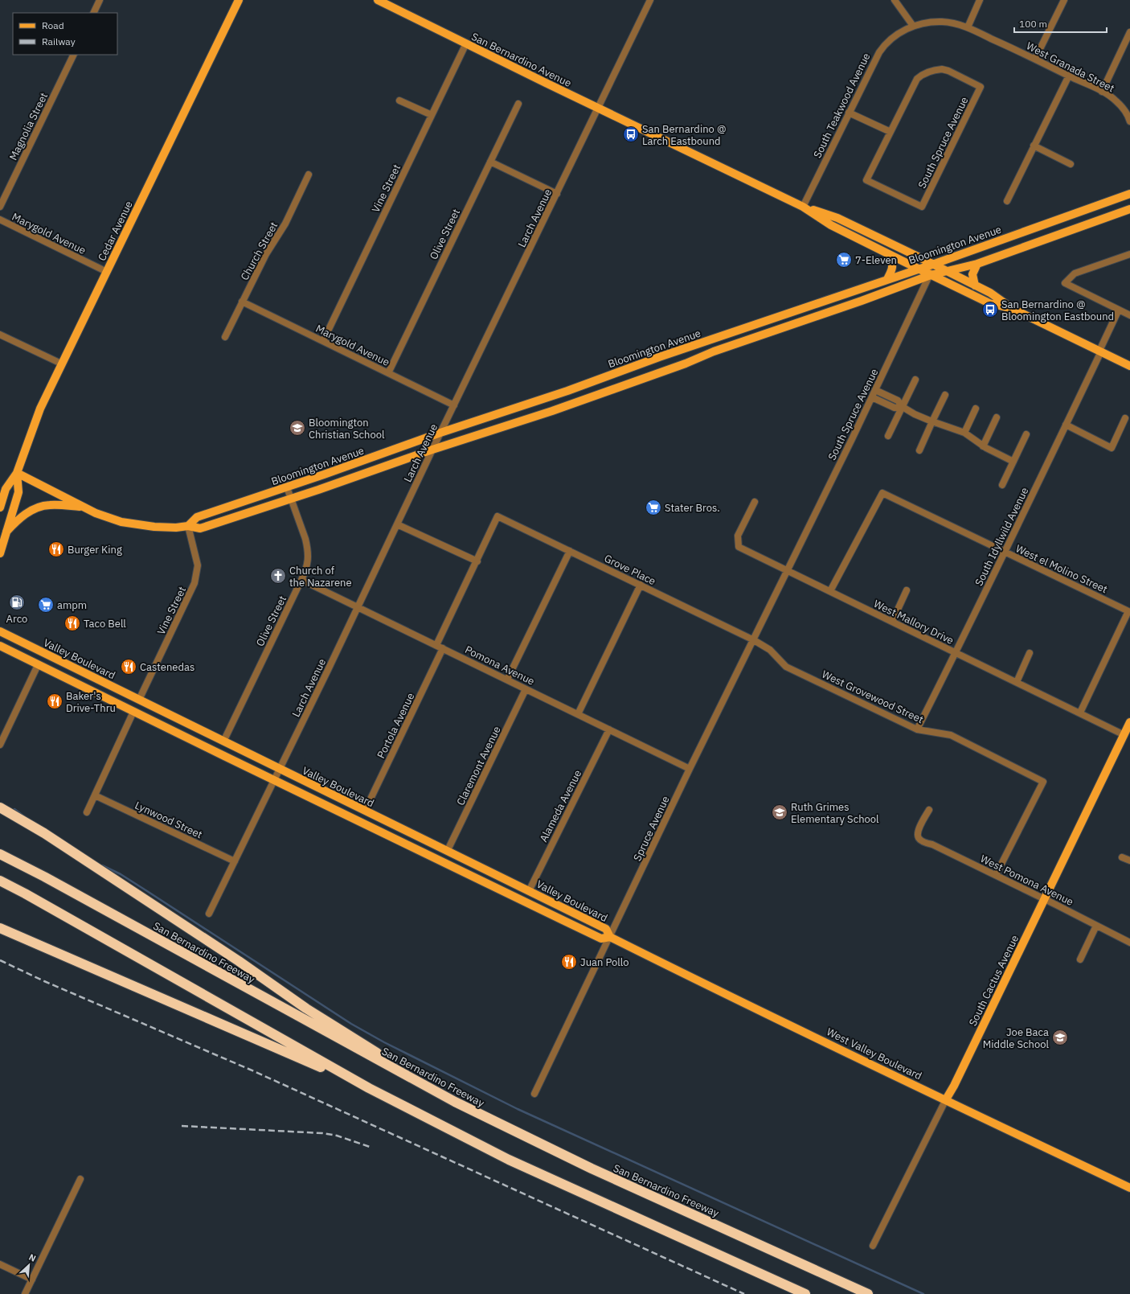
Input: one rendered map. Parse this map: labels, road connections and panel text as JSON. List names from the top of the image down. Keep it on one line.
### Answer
{"streets":{"highway":["San Bernardino Freeway"],"main road":["San Bernardino Avenue","Cedar Avenue","Bloomington Avenue","Valley Boulevard","South Cactus Avenue","West Valley Boulevard"],"street":["West Granada Street","South Teakwood Avenue","Magnolia Street","South Spruce Avenue","Vine Street","Larch Avenue","Marygold Avenue","Olive Street","Church Street","South Idyllwild Avenue","West el Molino Street","Grove Place","West Mallory Drive","Pomona Avenue","West Grovewood Street","Portola Avenue","Claremont Avenue","Alameda Avenue","Lynwood Street","Spruce Avenue","West Pomona Avenue"]},"crossings":[["San Bernardino Avenue","South Teakwood Avenue"],["San Bernardino Avenue","Vine Street"],["San Bernardino Avenue","Larch Avenue"],["West Granada Street","South Teakwood Avenue"],["South Spruce Avenue","Bloomington Avenue"],["South Spruce Avenue","West Mallory Drive"],["South Spruce Avenue","Spruce Avenue"],["Vine Street","Marygold Avenue"],["Vine Street","Bloomington Avenue"],["Vine Street","Valley Boulevard"],["Larch Avenue","Marygold Avenue"],["Larch Avenue","Bloomington Avenue"],["Larch Avenue","Valley Boulevard"],["Larch Avenue","Pomona Avenue"],["Larch Avenue","Lynwood Street"],["Cedar Avenue","Marygold Avenue"],["Cedar Avenue","Bloomington Avenue"],["Marygold Avenue","Olive Street"],["Marygold Avenue","Church Street"],["Olive Street","Bloomington Avenue"],["Olive Street","Valley Boulevard"],["Olive Street","Pomona Avenue"],["South Idyllwild Avenue","West el Molino Street"],["South Idyllwild Avenue","West Mallory Drive"],["South Idyllwild Avenue","West Grovewood Street"],["West el Molino Street","West Mallory Drive"],["Grove Place","West Grovewood Street"],["Grove Place","Portola Avenue"],["Grove Place","Spruce Avenue"],["West Mallory Drive","Spruce Avenue"],["West Mallory Drive","South Cactus Avenue"],["Valley Boulevard","Portola Avenue"],["Valley Boulevard","Claremont Avenue"],["Valley Boulevard","Alameda Avenue"],["Valley Boulevard","Spruce Avenue"],["Valley Boulevard","West Valley Boulevard"],["Pomona Avenue","Portola Avenue"],["Pomona Avenue","Claremont Avenue"],["Pomona Avenue","Alameda Avenue"],["Pomona Avenue","Spruce Avenue"],["West Grovewood Street","Spruce Avenue"],["West Grovewood Street","West Pomona Avenue"],["Spruce Avenue","West Valley Boulevard"],["West Pomona Avenue","South Cactus Avenue"],["South Cactus Avenue","West Valley Boulevard"]],"places":{"bus stop":["San Bernardino @ Larch Eastbound","San Bernardino @ Bloomington Eastbound"],"supermarket":["7-Eleven","Stater Bros.","ampm"],"school or university":["Bloomington Christian School","Ruth Grimes Elementary School","Joe Baca Middle School"],"restaurant":["Burger King","Taco Bell","Castenedas","Baker's Drive-Thru","Juan Pollo"],"church":["Church of the Nazarene"],"fuel station":["Arco"]},"legend":["Road","Railway"],"scale_bar":"100 m","north":"top right"}
